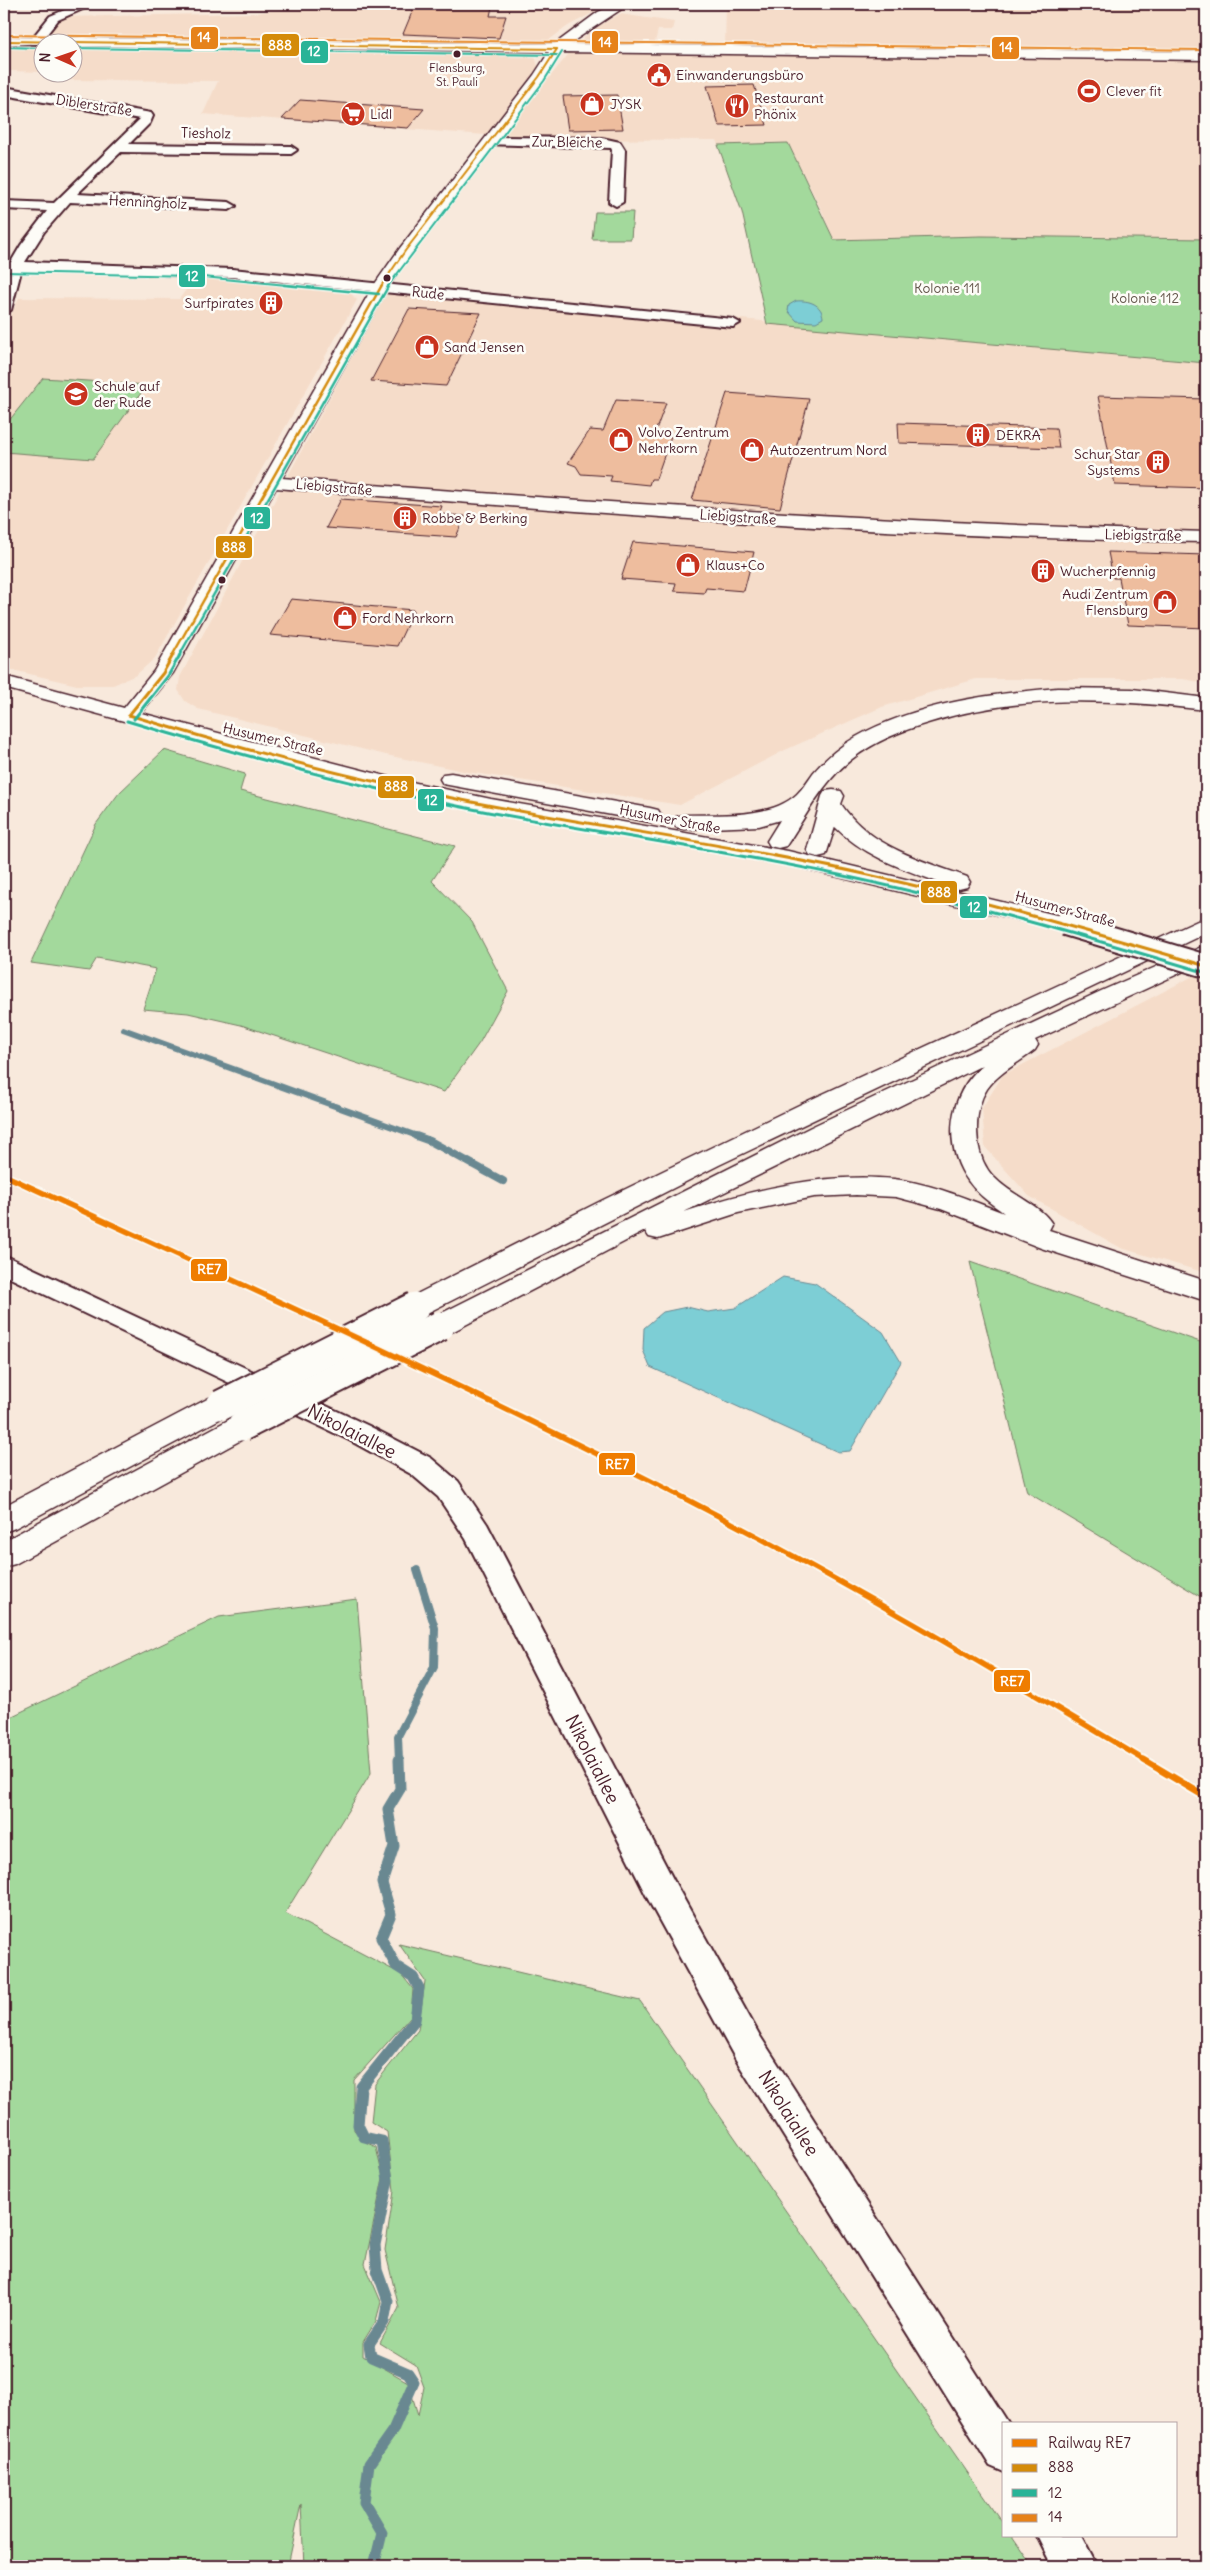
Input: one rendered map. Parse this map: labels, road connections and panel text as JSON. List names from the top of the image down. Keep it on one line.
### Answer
{"streets":{"main road":["Liebigstraße","Husumer Straße"],"street":["Diblerstraße","Tiesholz","Zur Bleiche","Henningholz","Rude","Nikolaiallee"]},"crossings":[["Diblerstraße","Tiesholz"],["Diblerstraße","Henningholz"],["Diblerstraße","Rude"]],"parks":["Kolonie 111","Kolonie 112"],"places":{"other":["Flensburg, St. Pauli"],"public building":["Einwanderungsbüro"],"sports":["Clever fit"],"shop":["JYSK","Sand Jensen","Volvo Zentrum Nehrkorn","Autozentrum Nord","Klaus+Co","Audi Zentrum Flensburg","Ford Nehrkorn"],"restaurant":["Restaurant Phönix"],"supermarket":["Lidl"],"building":["Surfpirates","DEKRA","Schur Star Systems","Robbe & Berking","Wucherpfennig"],"school or university":["Schule auf der Rude"]},"lines":["transit line 14","transit line 888","transit line 12","rail line RE7"],"legend":["Railway RE7","888","12","14"],"north":"left"}
